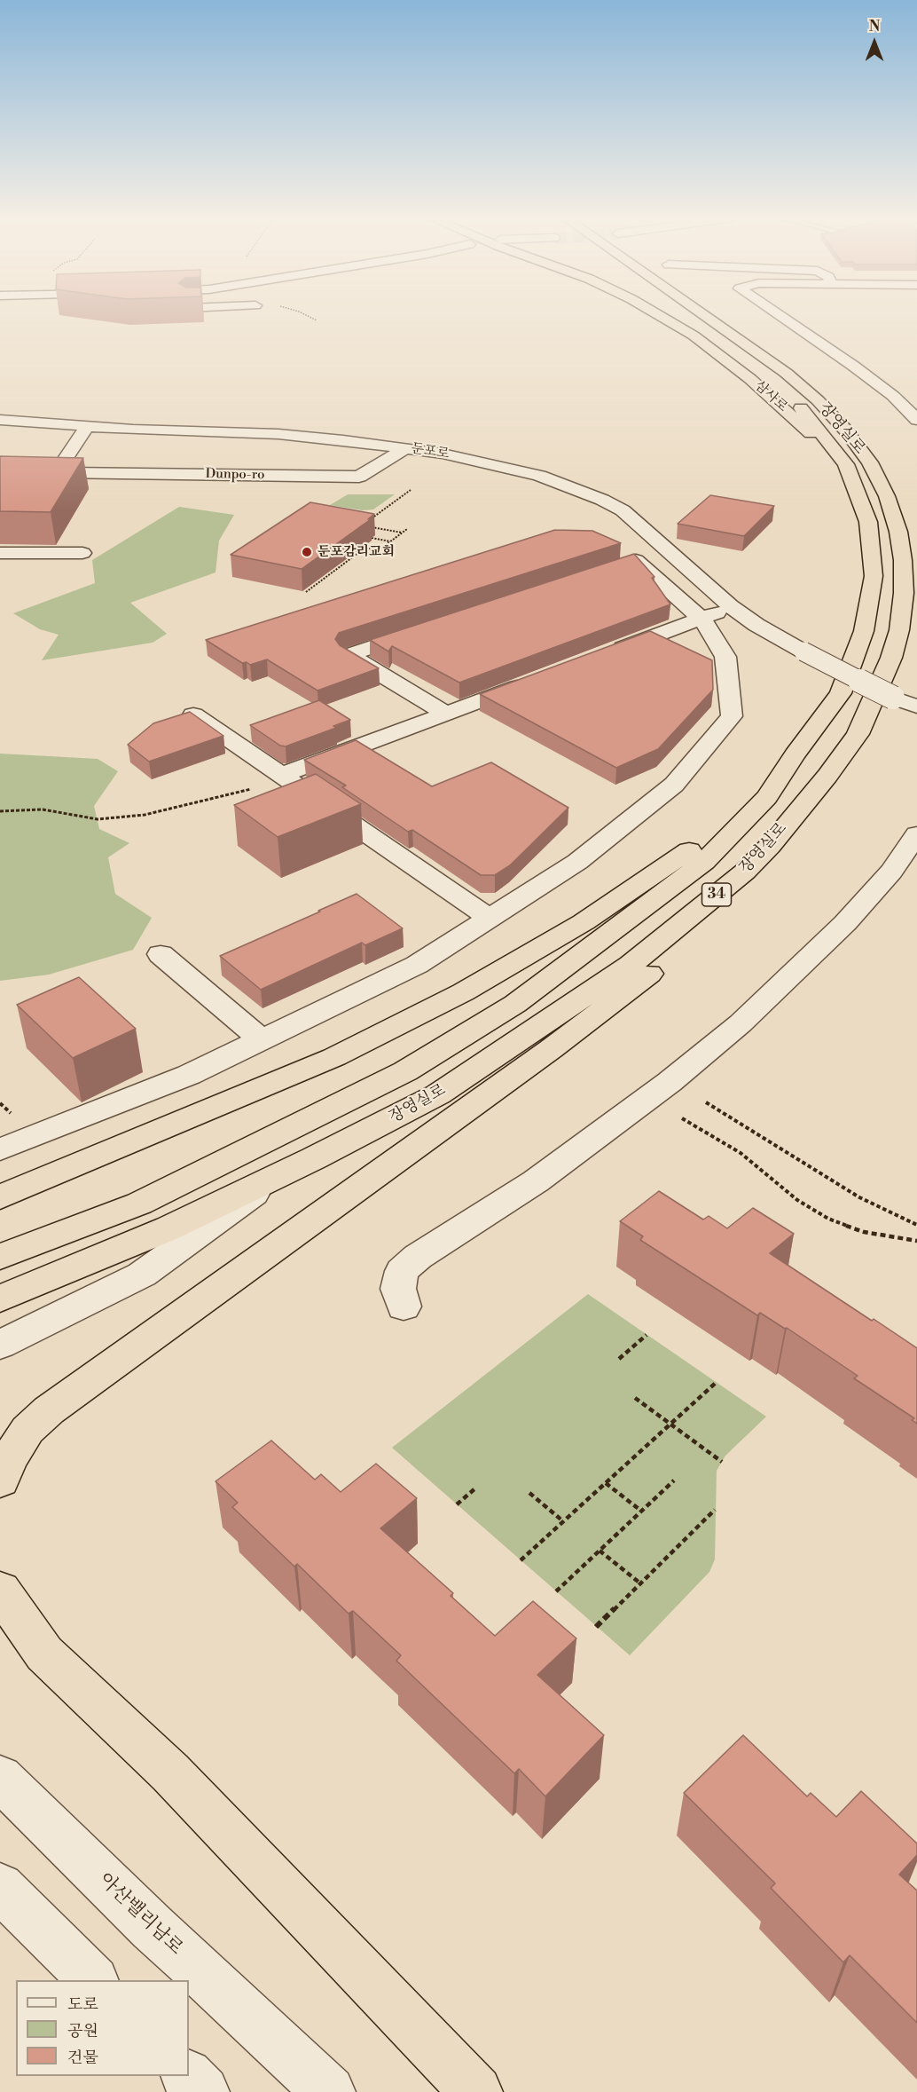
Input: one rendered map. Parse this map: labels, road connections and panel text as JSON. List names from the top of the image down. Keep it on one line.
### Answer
{"streets":{"highway":["삼사로","장영실로","34"],"street":["둔포로","Dunpo-ro","아산밸리남로"]},"crossings":[["삼사로","장영실로"],["둔포로","Dunpo-ro"]],"places":["둔포감리교회"],"legend":["도로","공원","건물"],"north":"top"}
